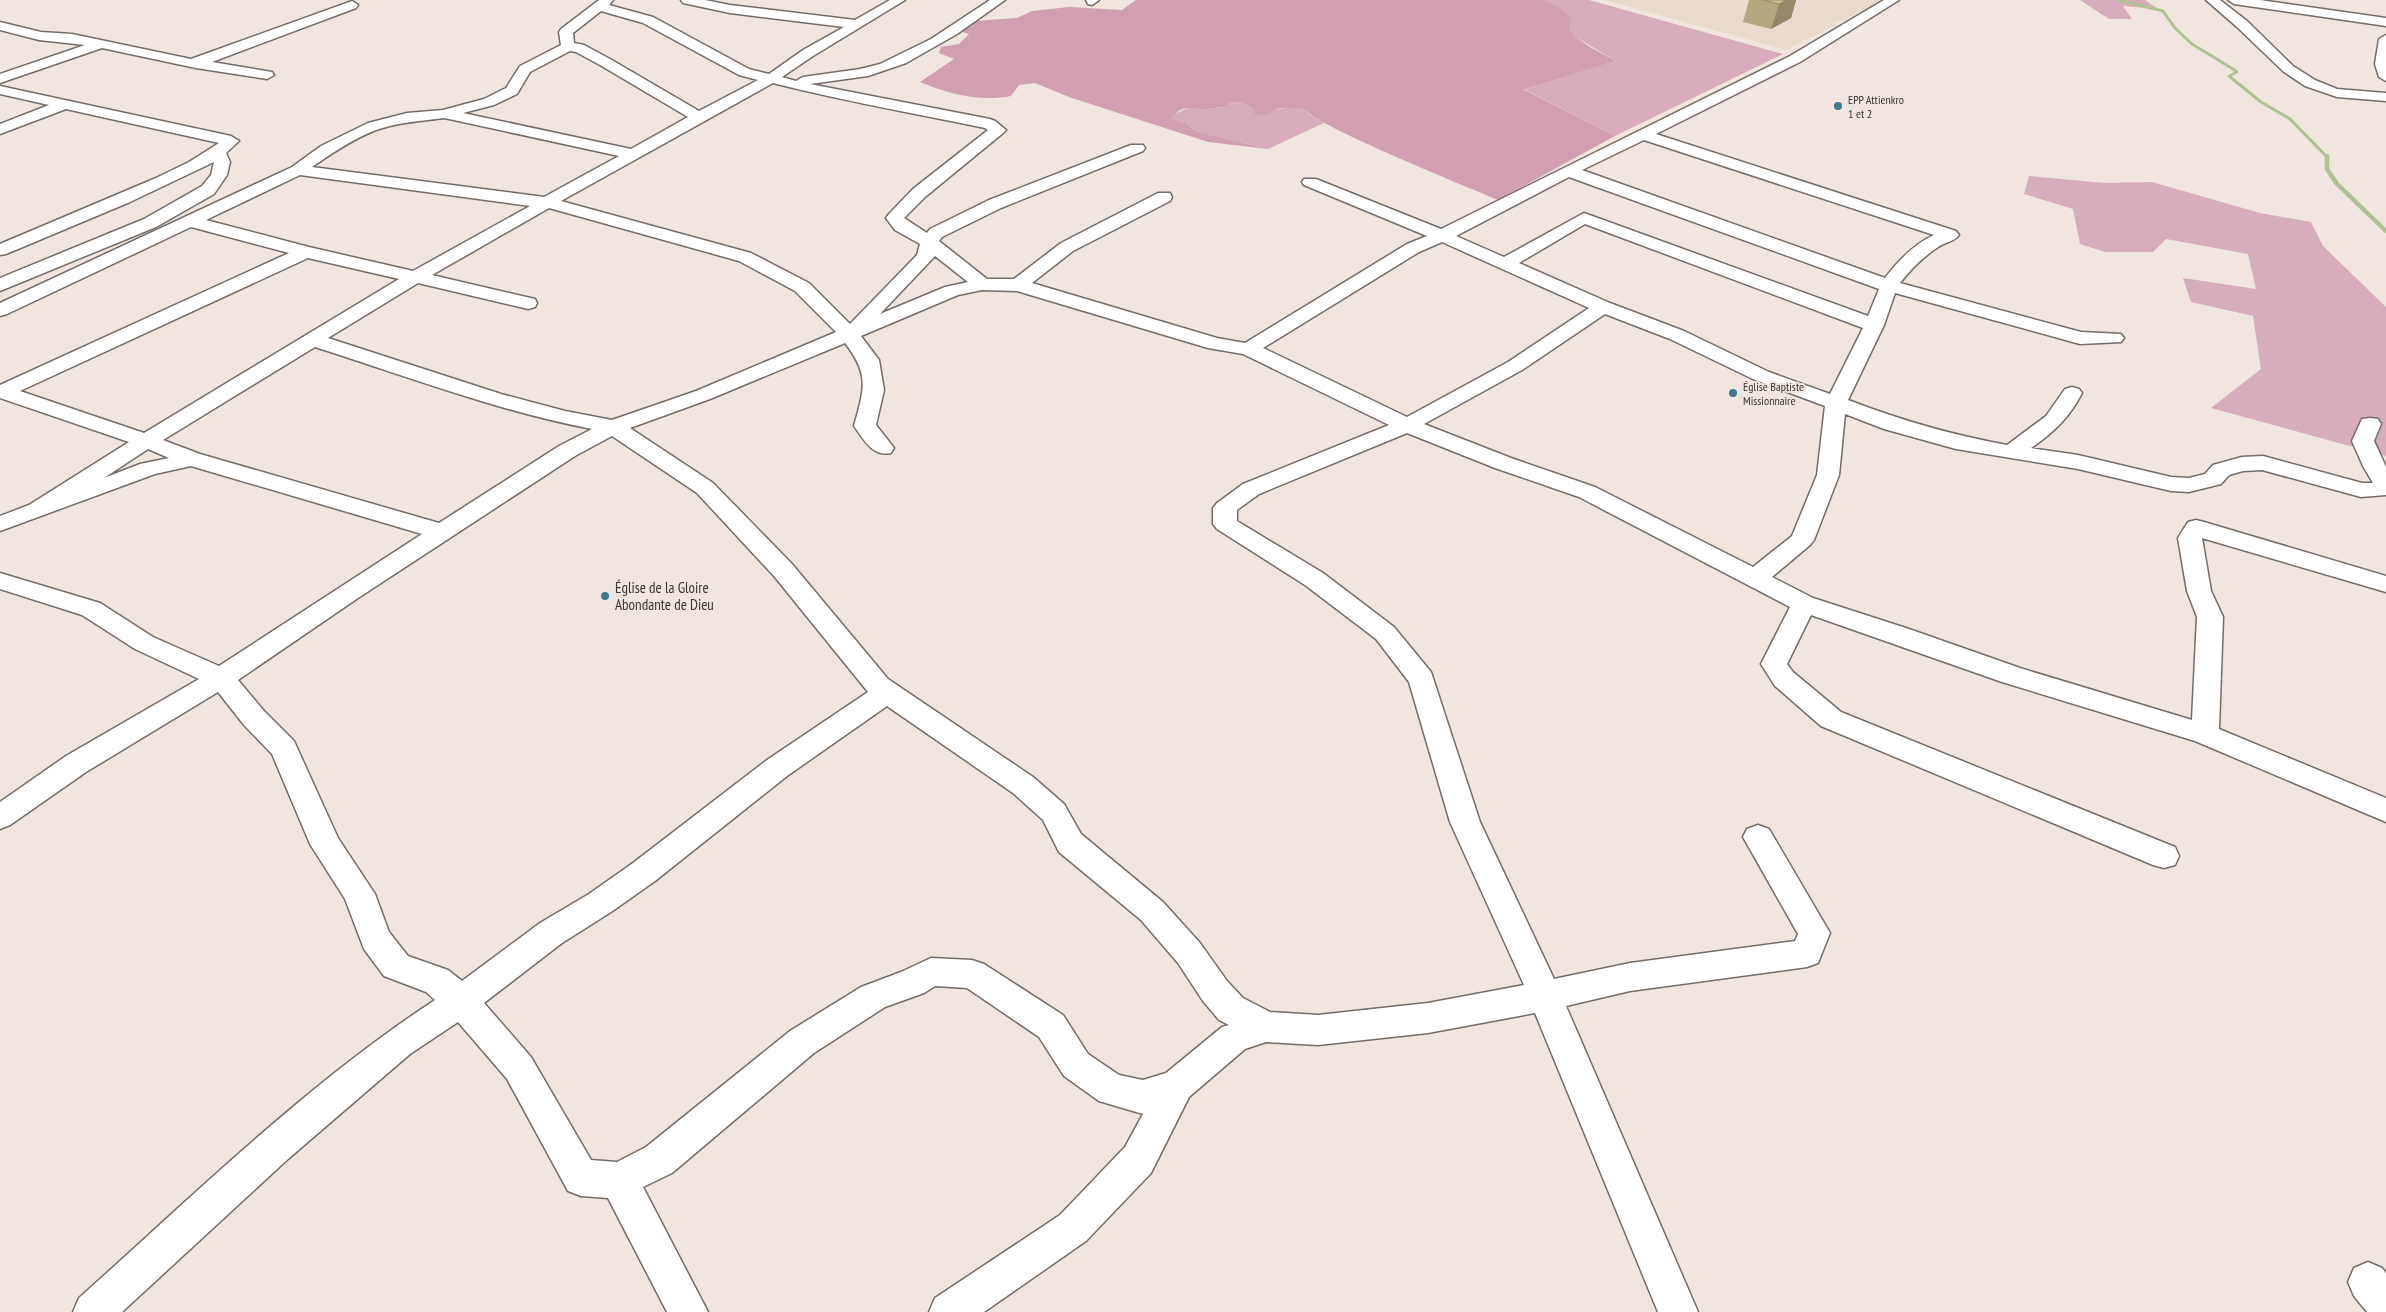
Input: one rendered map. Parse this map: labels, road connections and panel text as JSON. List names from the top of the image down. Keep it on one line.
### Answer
{"places":["EPP Attienkro 1 et 2","Église Baptiste Missionnaire","Église de la Gloire Abondante de Dieu"]}
